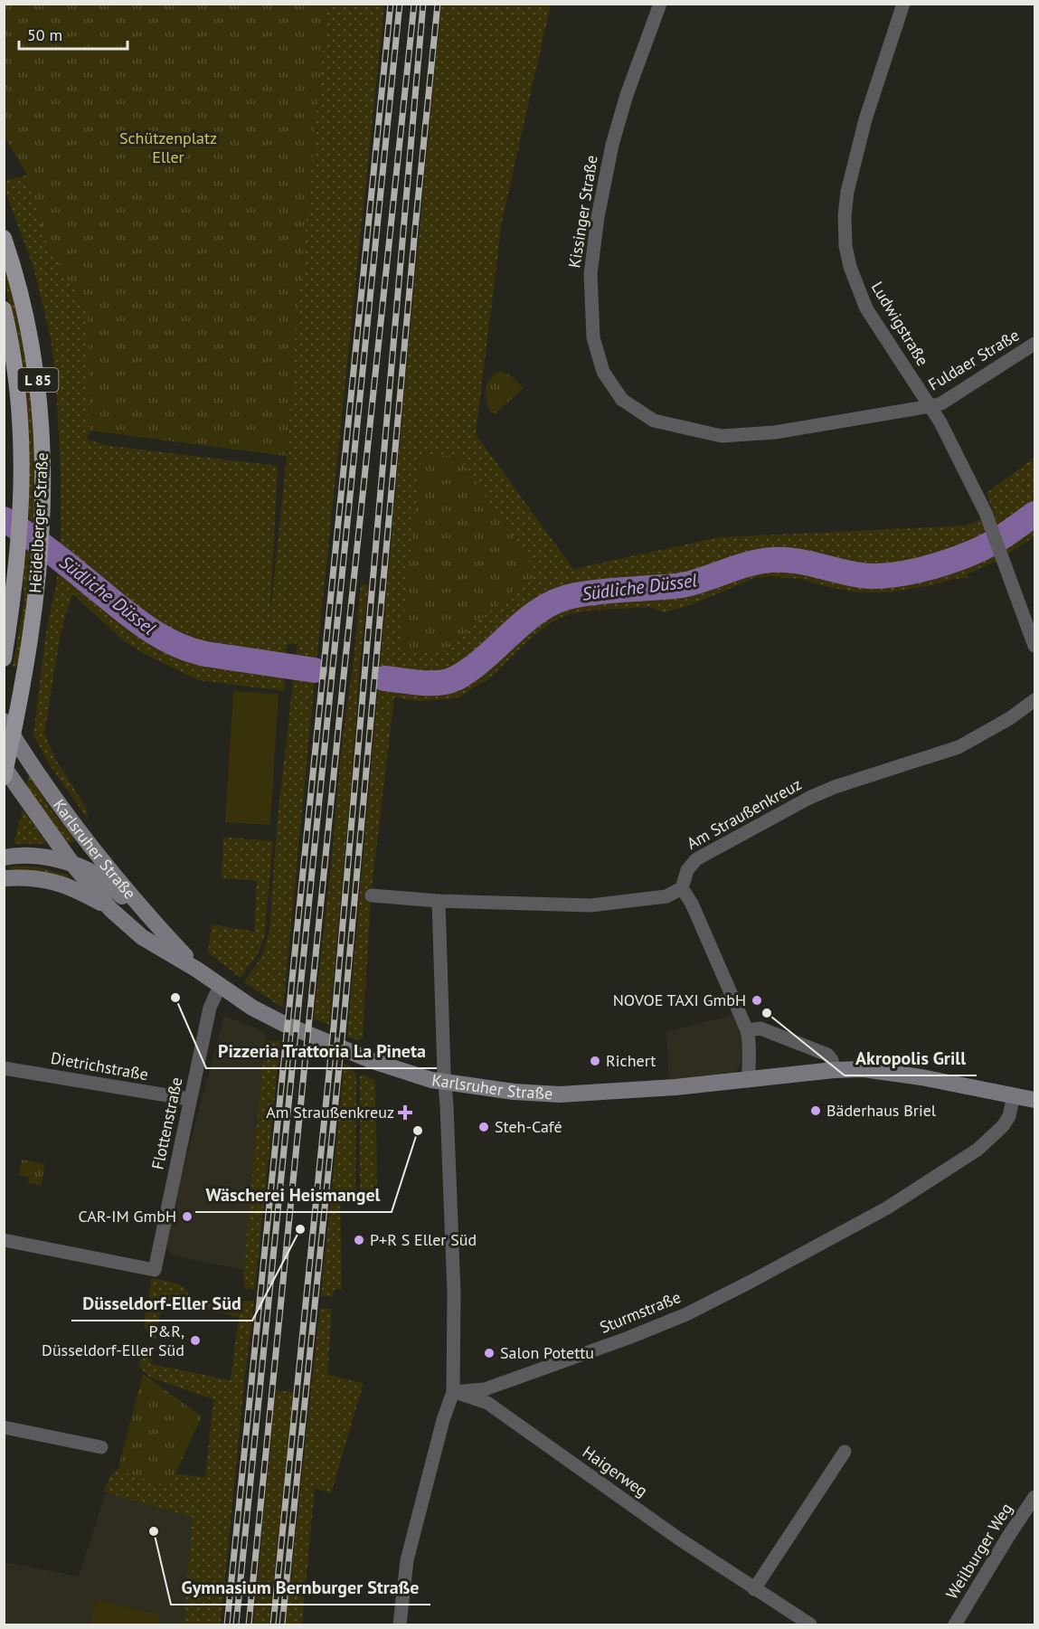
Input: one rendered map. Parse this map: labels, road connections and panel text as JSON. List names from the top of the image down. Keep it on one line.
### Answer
{"streets":{"main road":["L 85","Heidelberger Straße","Karlsruher Straße"],"street":["Kissinger Straße","Ludwigstraße","Fuldaer Straße","Am Straußenkreuz","Dietrichstraße","Flottenstraße","Sturmstraße","Haigerweg","Weilburger Weg"]},"crossings":[["Kissinger Straße","Ludwigstraße"],["Kissinger Straße","Fuldaer Straße"],["Ludwigstraße","Fuldaer Straße"],["Heidelberger Straße","Karlsruher Straße"],["Karlsruher Straße","Flottenstraße"],["Karlsruher Straße","Sturmstraße"],["Dietrichstraße","Flottenstraße"],["Sturmstraße","Haigerweg"]],"water":["Südliche Düssel"],"parks":["Schützenplatz Eller"],"places":{"other":["Pizzeria Trattoria La Pineta","NOVOE TAXI GmbH","Akropolis Grill","Richert","Bäderhaus Briel","Steh-Café","Wäscherei Heismangel","CAR-IM GmbH","Düsseldorf-Eller Süd","P+R S Eller Süd","P&R, Düsseldorf-Eller Süd","Salon Potettu","Gymnasium Bernburger Straße"],"health":["Am Straußenkreuz"]},"scale_bar":"50 m"}
